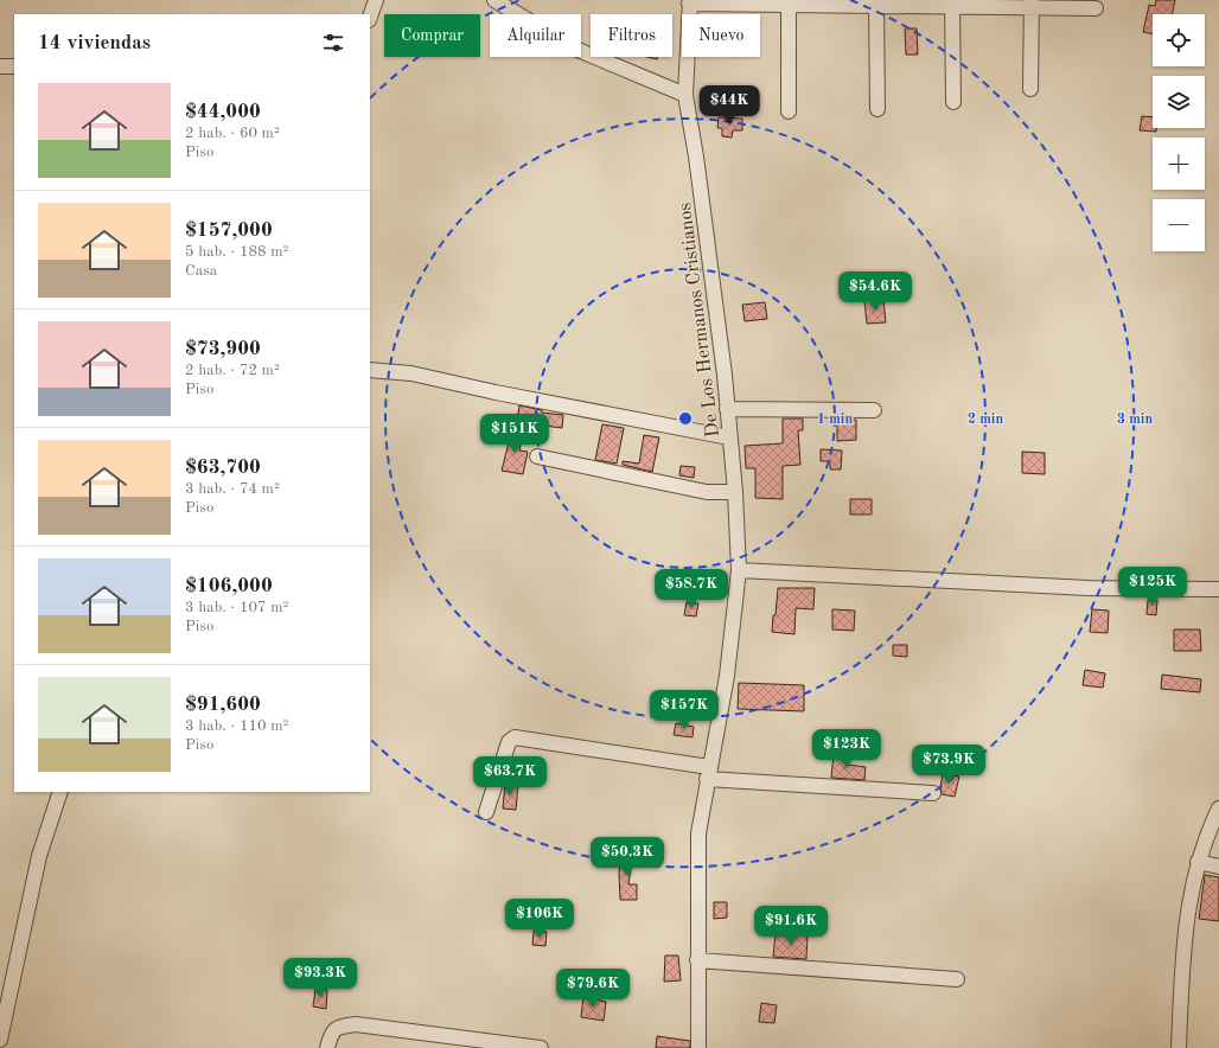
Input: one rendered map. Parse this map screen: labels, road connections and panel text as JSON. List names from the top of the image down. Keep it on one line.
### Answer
{"streets":{"street":["De Los Hermanos Cristianos"]},"page":{"map_buttons":["+","−"],"chip":["Comprar","Alquilar","Filtros","Nuevo"],"heading":"14 viviendas","list":[{"name":"$44,000","note":"2 hab. · 60 m² · Piso"},{"name":"$157,000","note":"5 hab. · 188 m² · Casa"},{"name":"$73,900","note":"2 hab. · 72 m² · Piso"},{"name":"$63,700","note":"3 hab. · 74 m² · Piso"},{"name":"$106,000","note":"3 hab. · 107 m² · Piso"},{"name":"$91,600","note":"3 hab. · 110 m² · Piso"}],"price":["$44K","$54.6K","$151K","$125K","$58.7K","$157K","$123K","$73.9K","$63.7K","$50.3K","$106K","$91.6K","$93.3K","$79.6K"]},"rings":["1 min","2 min","3 min"]}
